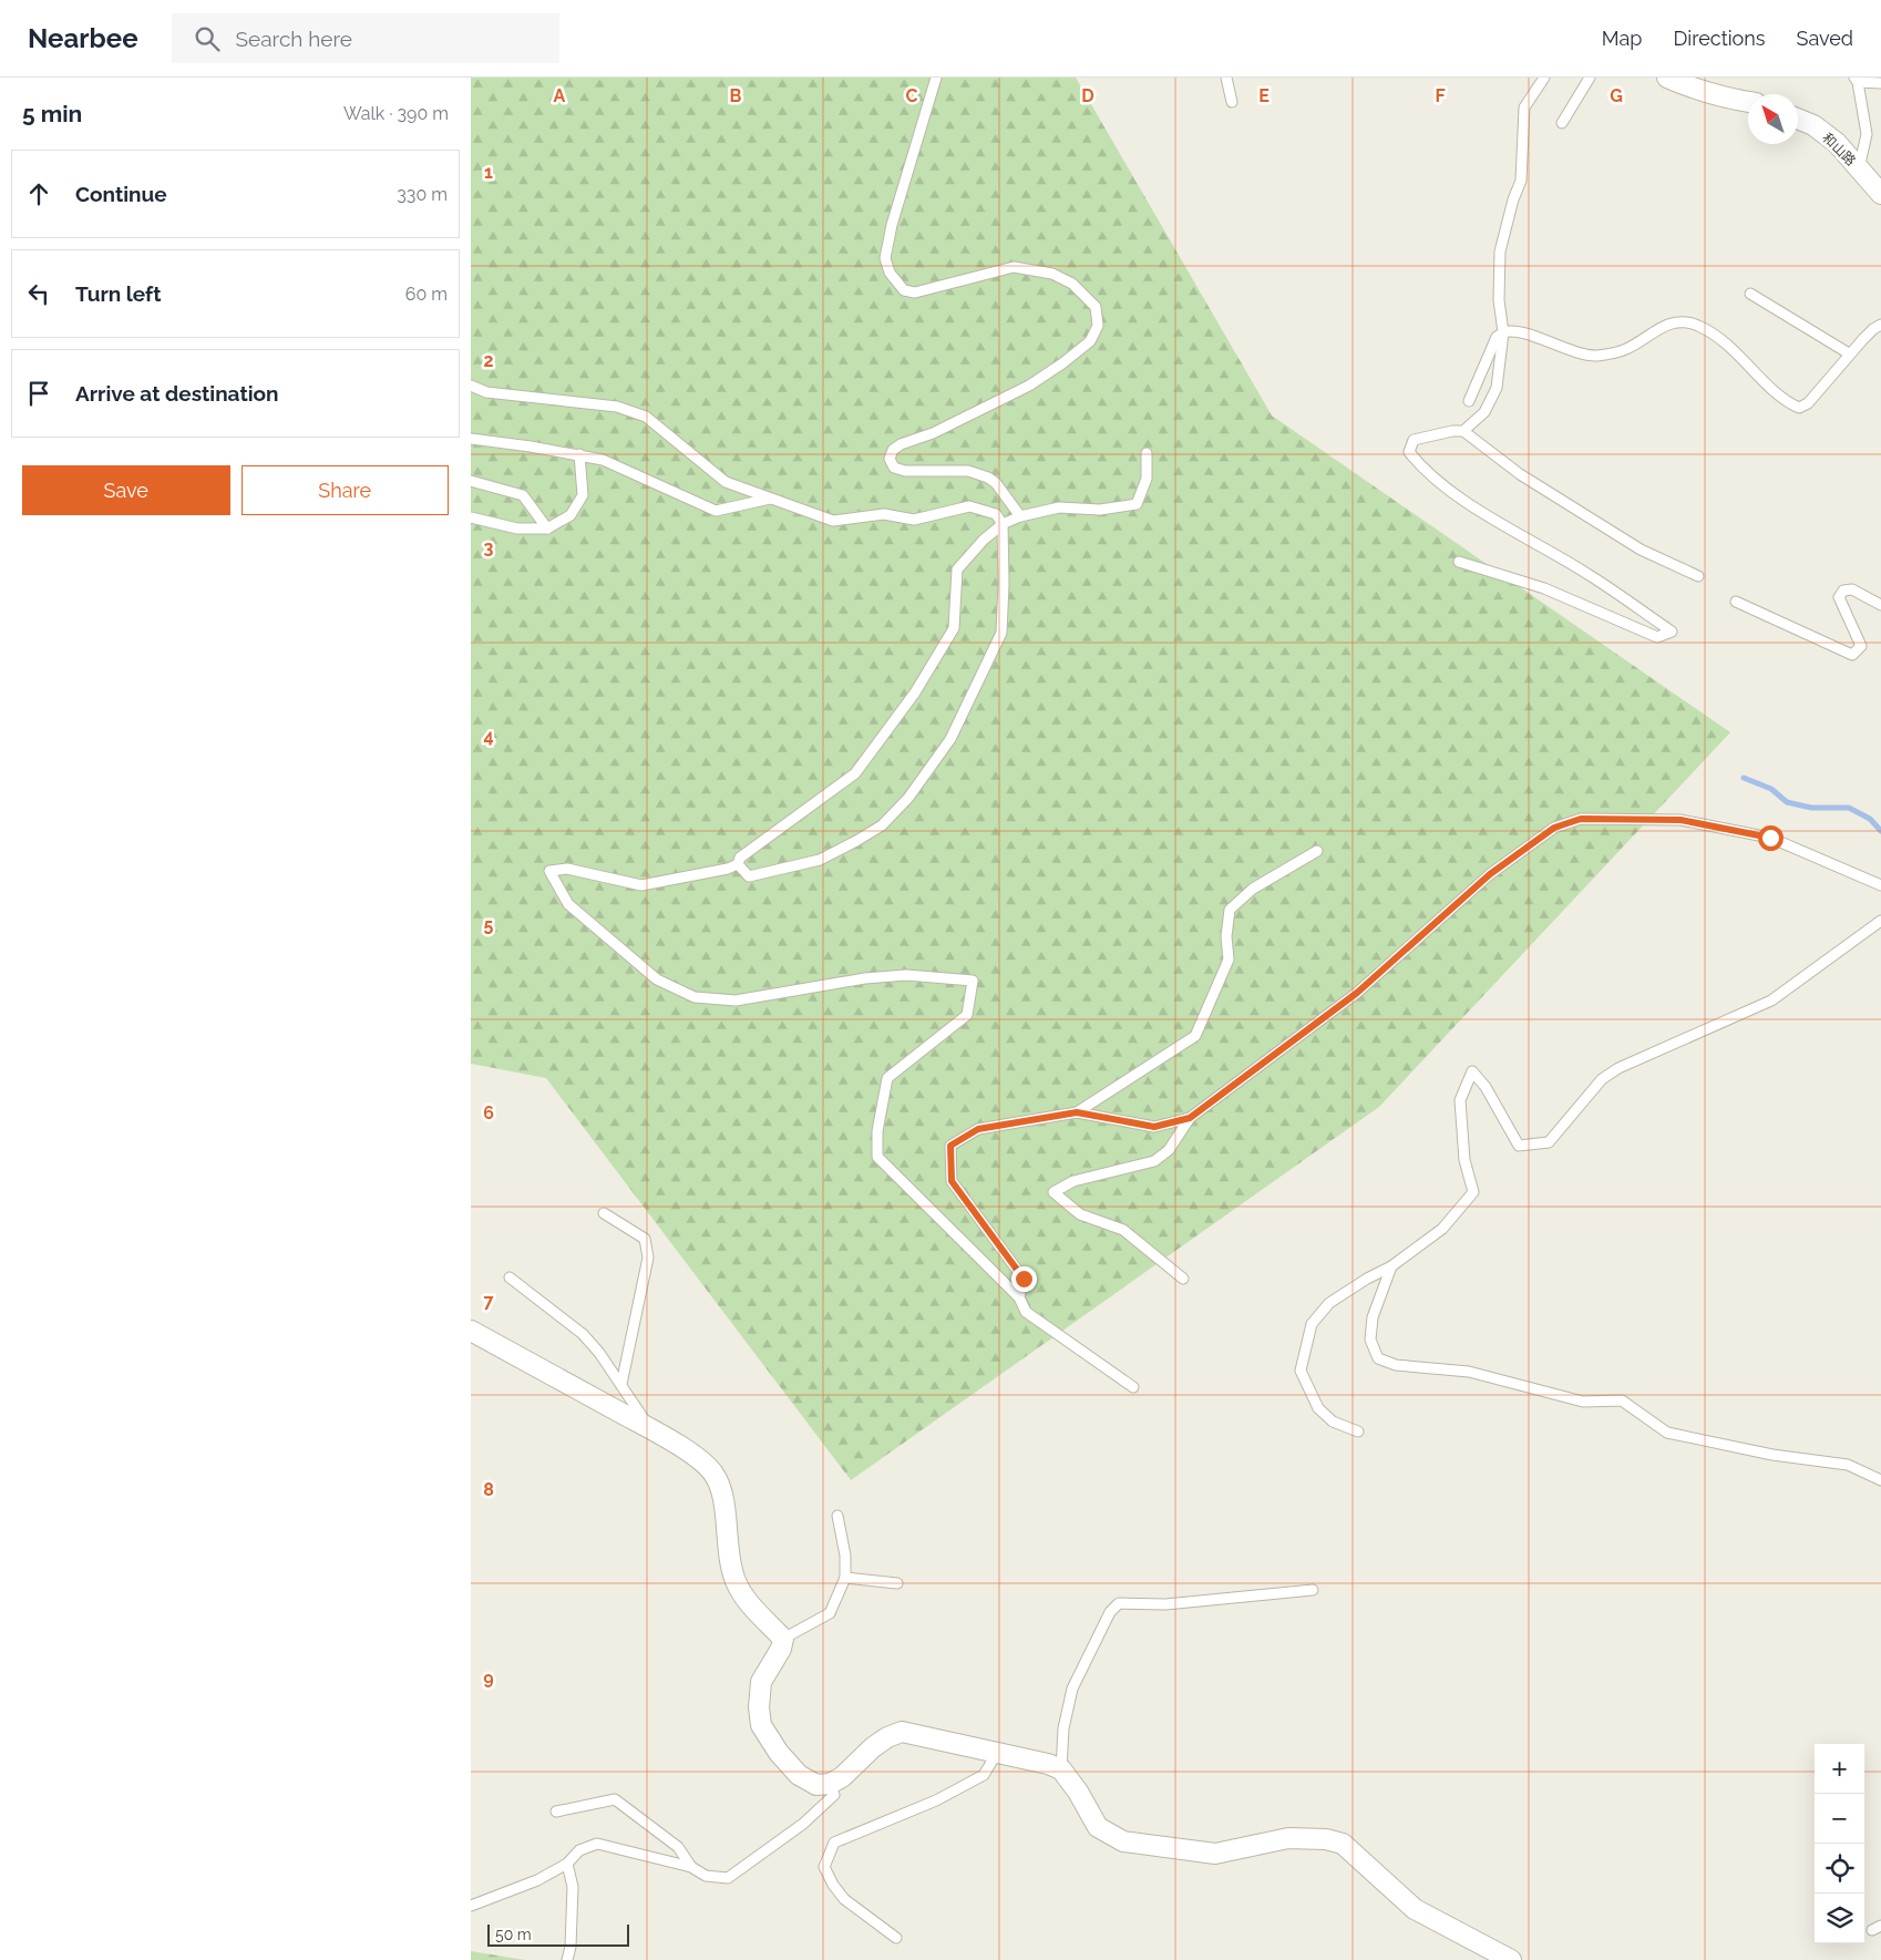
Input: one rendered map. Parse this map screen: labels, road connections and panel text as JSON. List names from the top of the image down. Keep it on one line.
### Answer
{"streets":{"street":["和山路"]},"scale_bar":"50 m","north":"top left","page":{"header":"Nearbee","search":"Search here","nav":["Map","Directions","Saved"],"heading":["5 min","Walk · 390 m"],"list":[["Continue","330 m"],["Turn left","60 m"],"Arrive at destination"],"buttons":["Save","Share"],"map_buttons":["+","−"],"scale":"50 m"},"grid":{"columns":["A","B","C","D","E","F","G"],"rows":["1","2","3","4","5","6","7","8","9"]}}
